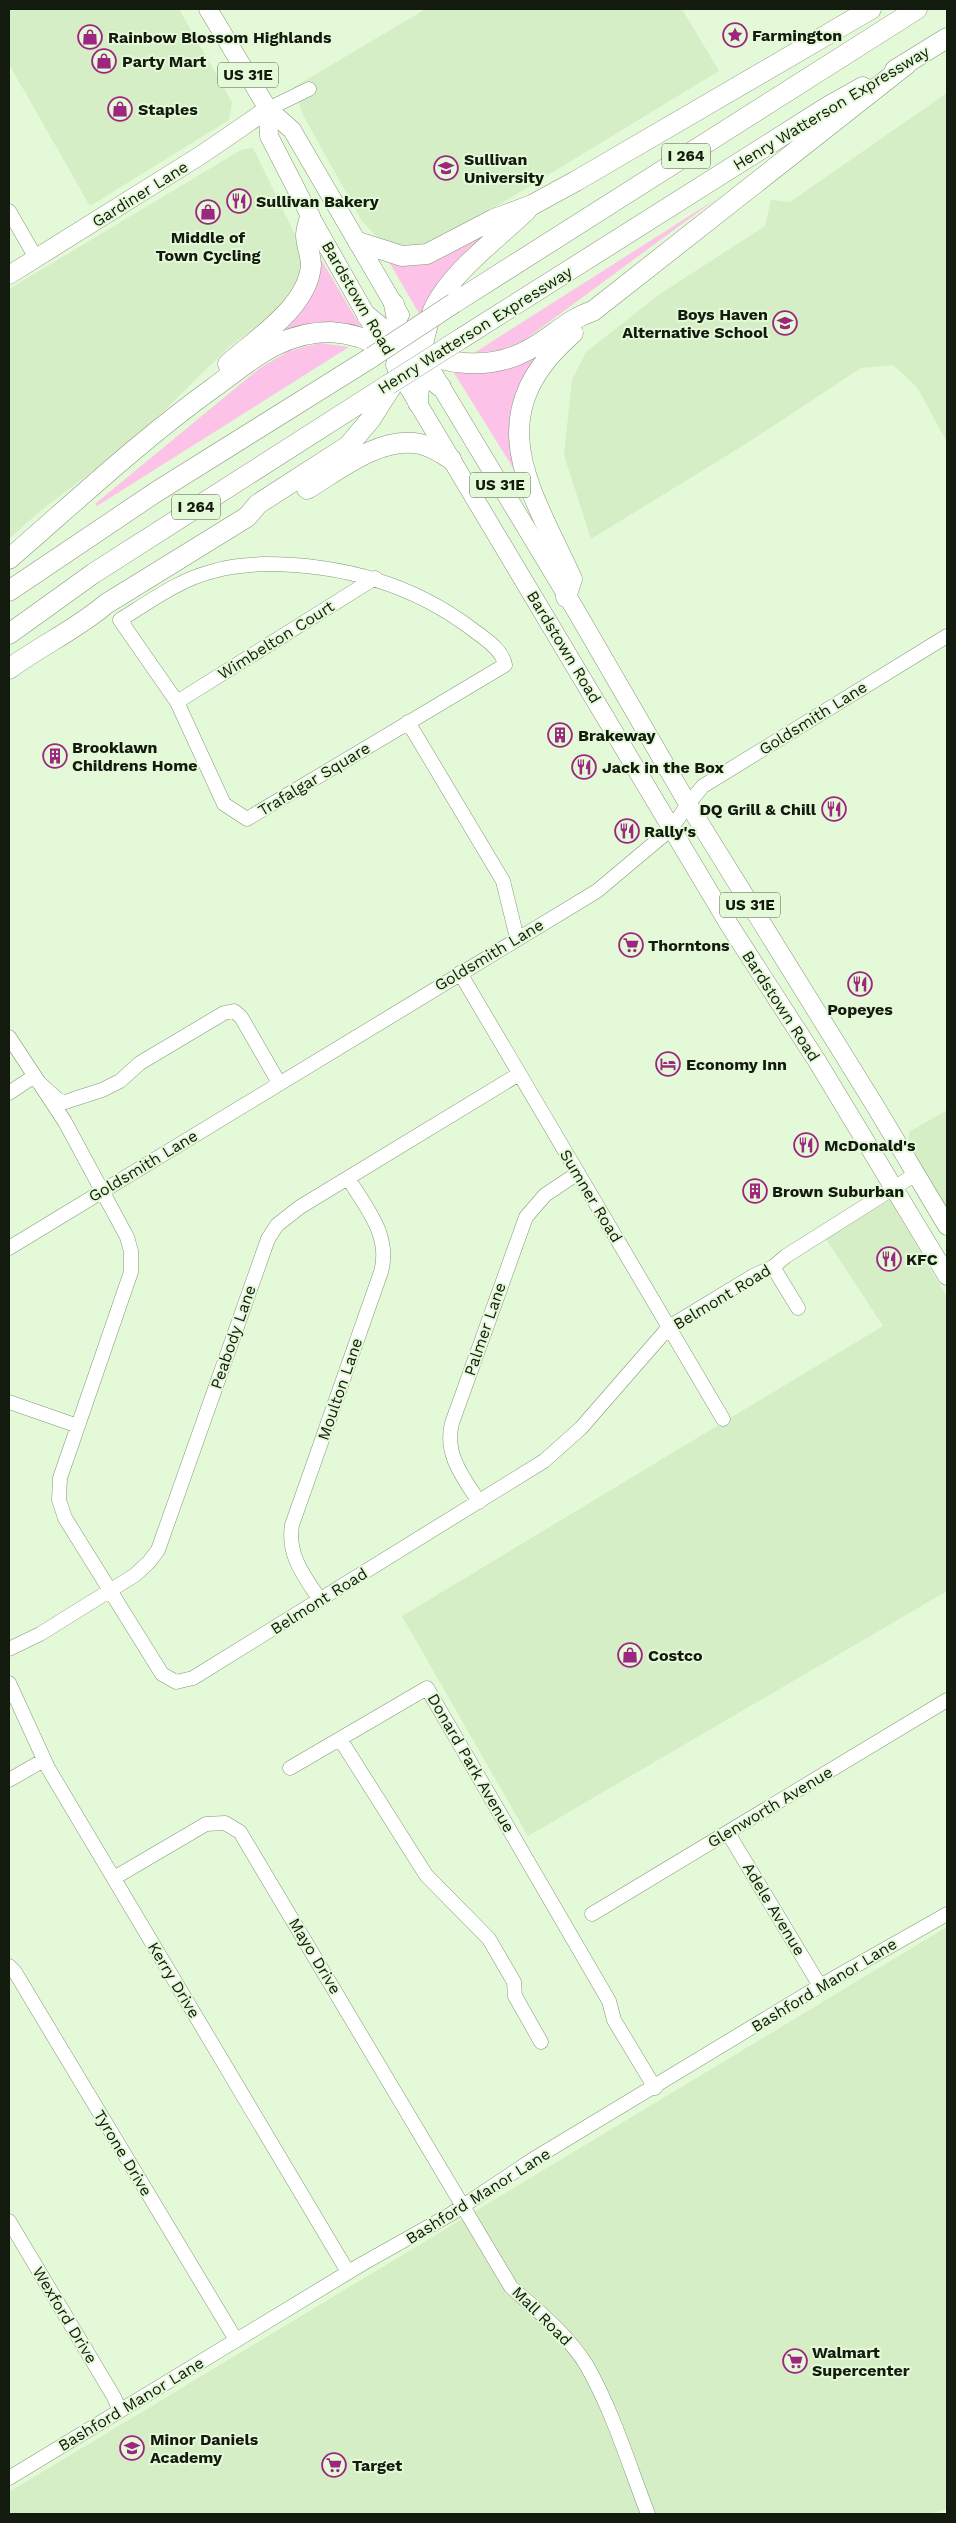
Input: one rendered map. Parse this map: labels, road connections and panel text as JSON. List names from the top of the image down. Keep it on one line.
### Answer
{"streets":{"highway":["Henry Watterson Expressway","I 264"],"main road":["US 31E","Gardiner Lane","Bardstown Road"],"street":["Wimbelton Court","Goldsmith Lane","Trafalgar Square","Sumner Road","Belmont Road","Palmer Lane","Peabody Lane","Moulton Lane","Donard Park Avenue","Glenworth Avenue","Adele Avenue","Mayo Drive","Kerry Drive","Bashford Manor Lane","Tyrone Drive","Wexford Drive","Mall Road"]},"crossings":[["Henry Watterson Expressway","Bardstown Road"],["Gardiner Lane","Bardstown Road"],["Bardstown Road","Goldsmith Lane"],["Bardstown Road","Belmont Road"],["Wimbelton Court","Trafalgar Square"],["Goldsmith Lane","Sumner Road"],["Goldsmith Lane","Belmont Road"],["Sumner Road","Belmont Road"],["Sumner Road","Palmer Lane"],["Sumner Road","Peabody Lane"],["Belmont Road","Palmer Lane"],["Belmont Road","Peabody Lane"],["Belmont Road","Moulton Lane"],["Peabody Lane","Moulton Lane"],["Donard Park Avenue","Bashford Manor Lane"],["Glenworth Avenue","Adele Avenue"],["Adele Avenue","Bashford Manor Lane"],["Mayo Drive","Kerry Drive"],["Mayo Drive","Bashford Manor Lane"],["Mayo Drive","Mall Road"],["Kerry Drive","Bashford Manor Lane"],["Bashford Manor Lane","Tyrone Drive"],["Bashford Manor Lane","Wexford Drive"],["Bashford Manor Lane","Mall Road"]],"places":{"place":["Farmington"],"shop":["Rainbow Blossom Highlands","Party Mart","Staples","Middle of Town Cycling","Costco"],"school or university":["Sullivan University","Boys Haven Alternative School","Minor Daniels Academy"],"restaurant":["Sullivan Bakery","Jack in the Box","DQ Grill & Chill","Rally's","Popeyes","McDonald's","KFC"],"building":["Brakeway","Brooklawn Childrens Home","Brown Suburban"],"supermarket":["Thorntons","Walmart Supercenter","Target"],"hotel":["Economy Inn"]}}
